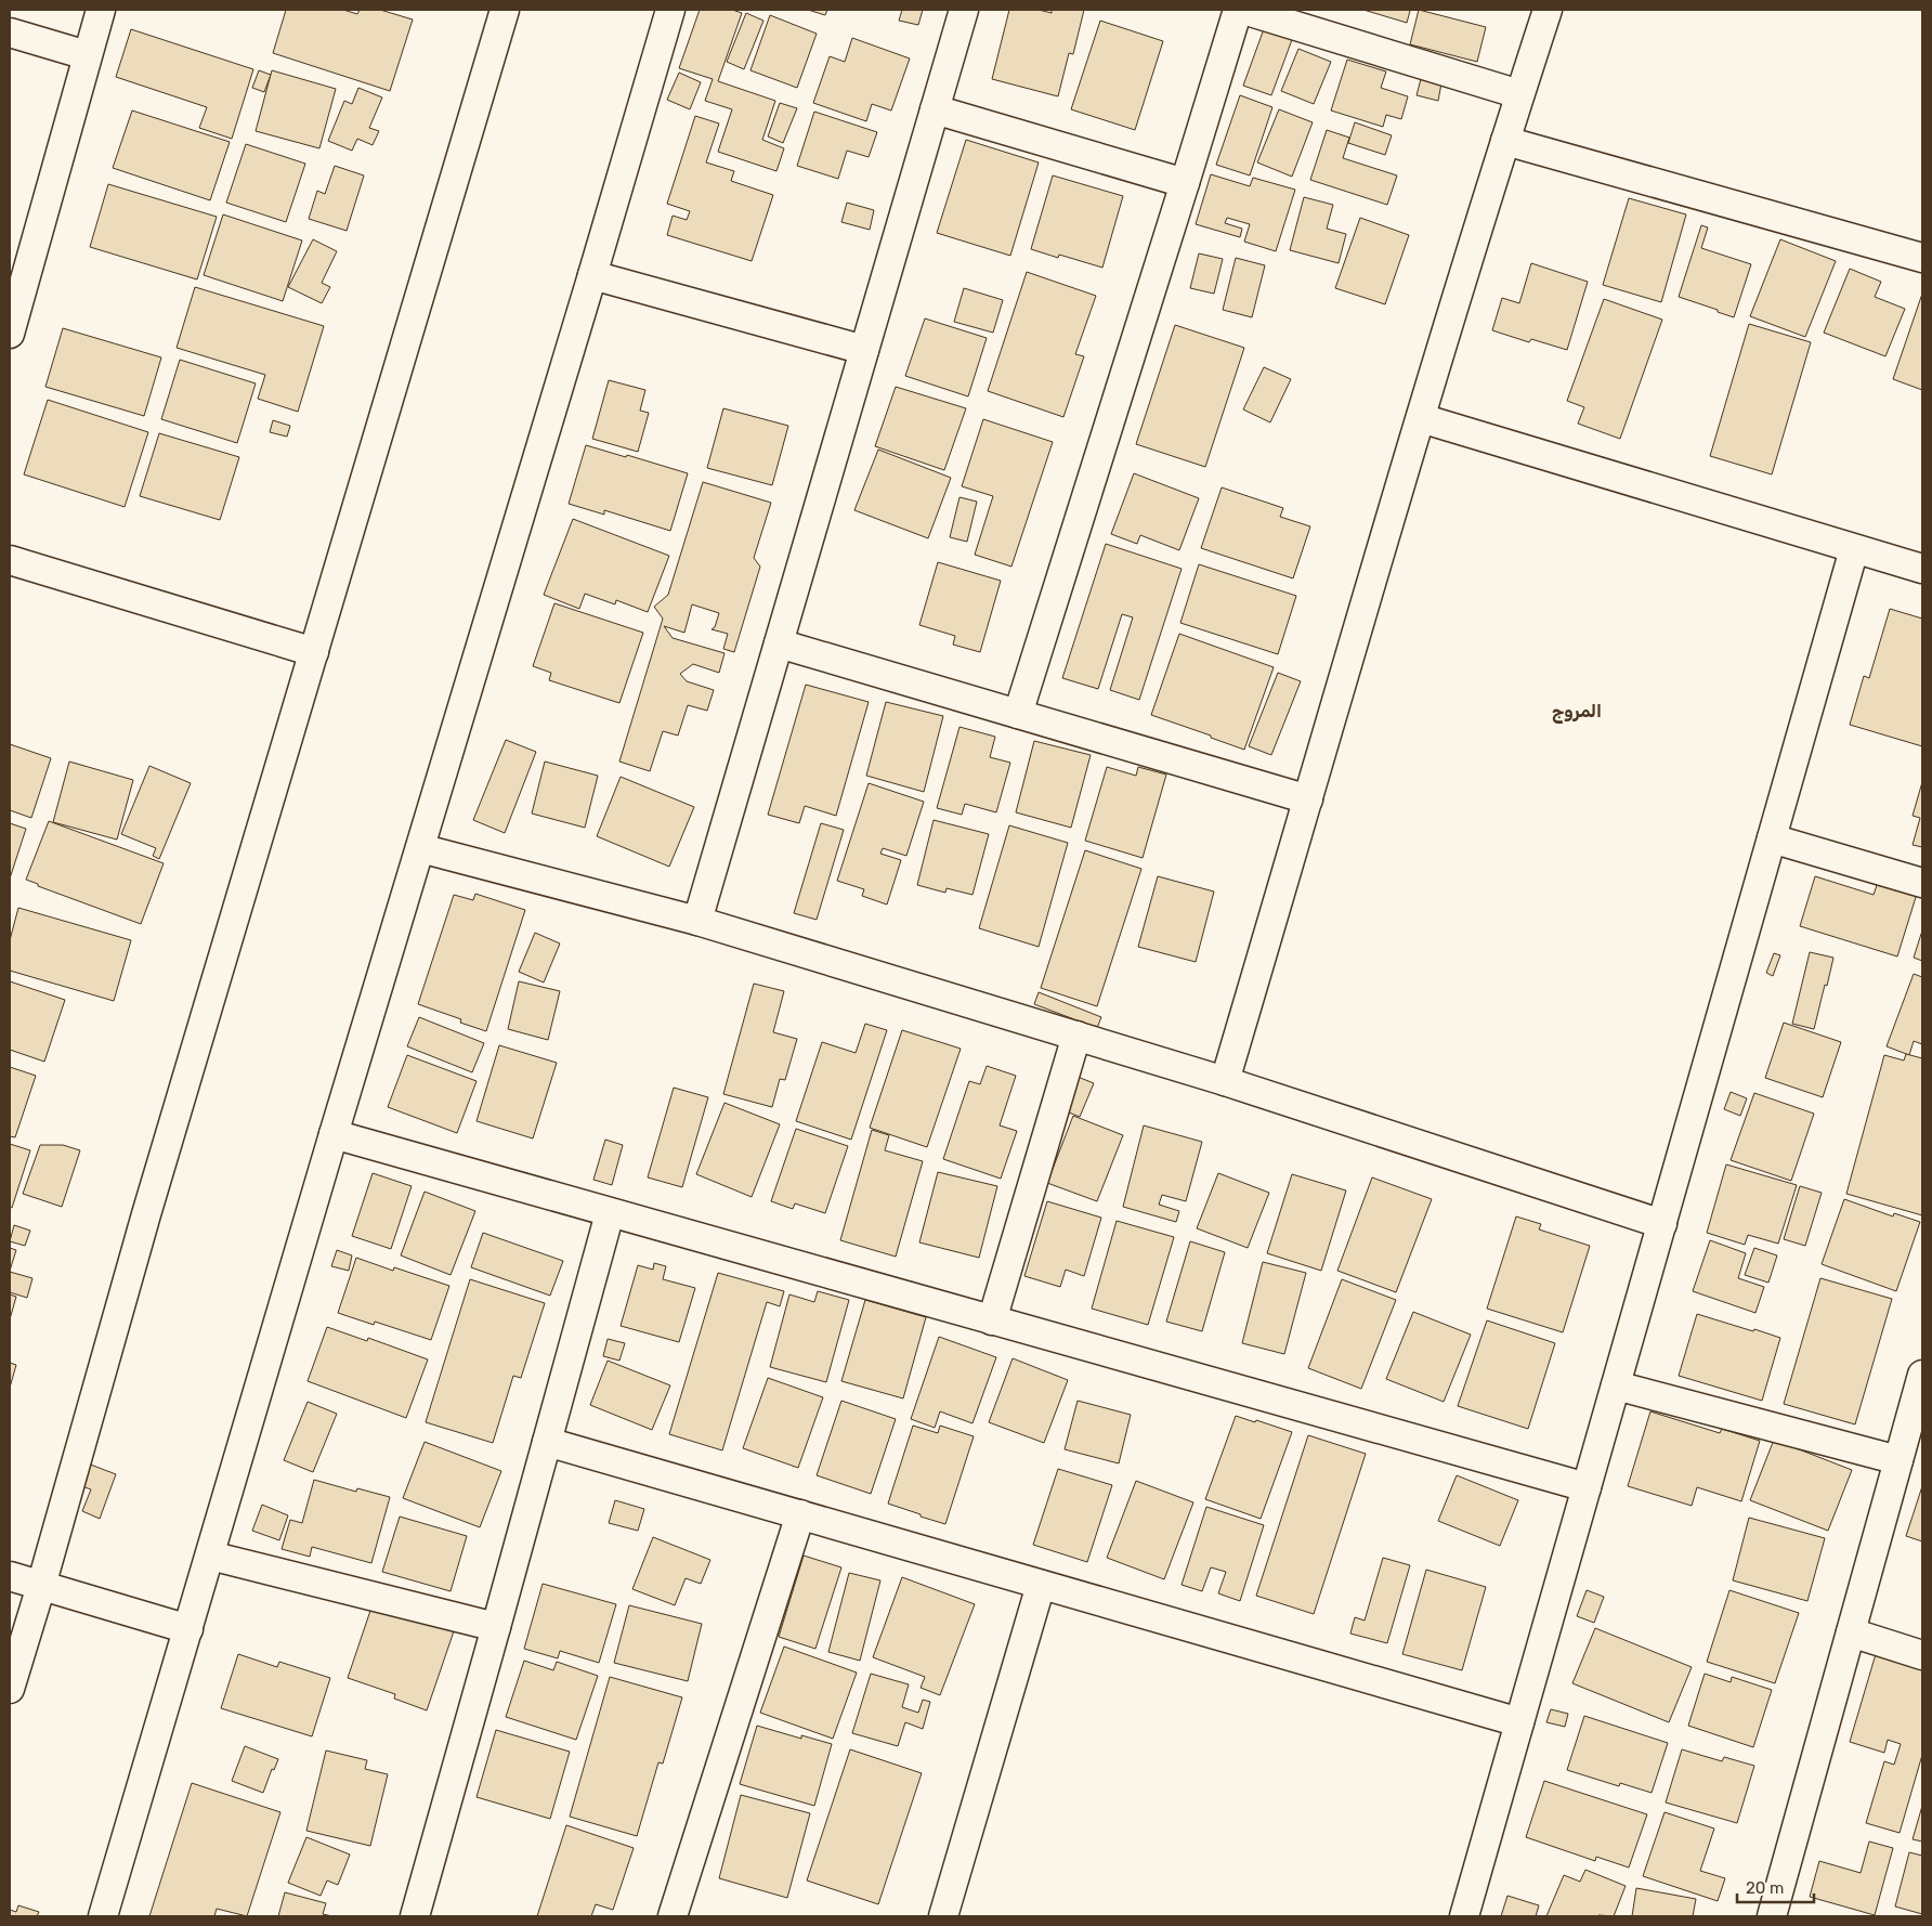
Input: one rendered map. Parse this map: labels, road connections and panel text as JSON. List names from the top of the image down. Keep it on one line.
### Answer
{"districts":["المروج"],"scale_bar":"20 m"}
